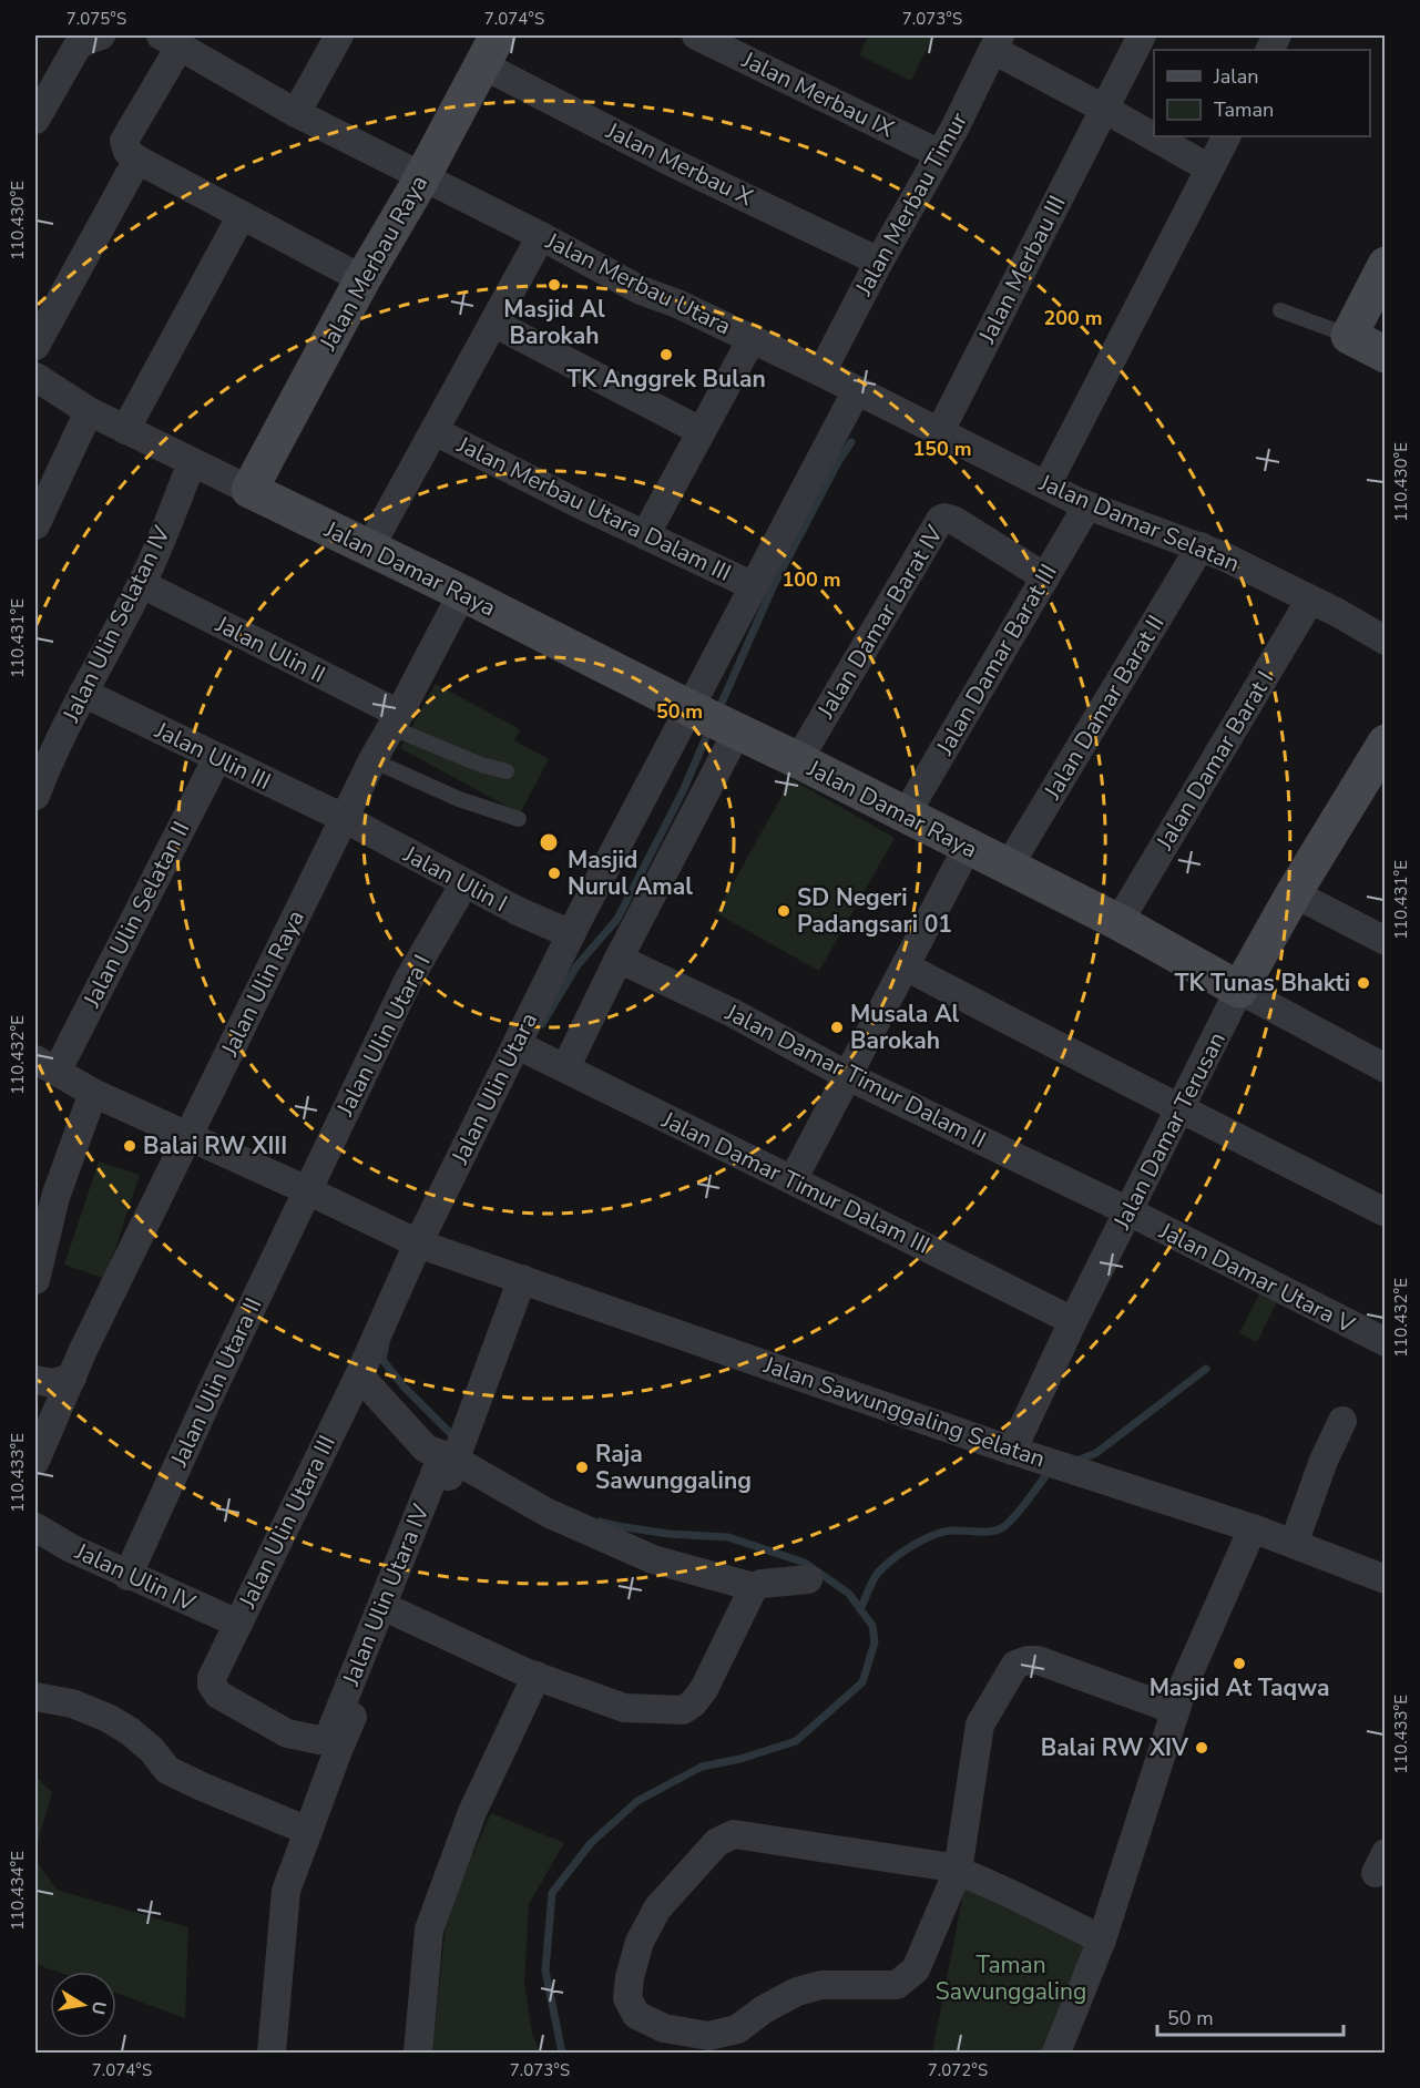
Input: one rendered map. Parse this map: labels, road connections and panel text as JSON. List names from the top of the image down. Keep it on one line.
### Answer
{"streets":{"street":["Jalan Merbau IX","Jalan Merbau X","Jalan Merbau Timur","Jalan Merbau Raya","Jalan Merbau III","Jalan Merbau Utara","Jalan Merbau Utara Dalam III","Jalan Damar Selatan","Jalan Damar Raya","Jalan Damar Barat IV","Jalan Ulin Selatan IV","Jalan Ulin II","Jalan Damar Barat III","Jalan Damar Barat II","Jalan Ulin III","Jalan Damar Barat I","Jalan Ulin I","Jalan Ulin Selatan II","Jalan Ulin Raya","Jalan Ulin Utara I","Jalan Damar Timur Dalam II","Jalan Ulin Utara","Jalan Damar Terusan","Jalan Damar Timur Dalam III","Jalan Damar Utara V","Jalan Ulin Utara II","Jalan Sawunggaling Selatan","Jalan Ulin Utara III","Jalan Ulin IV","Jalan Ulin Utara IV"]},"crossings":[["Jalan Merbau IX","Jalan Merbau Timur"],["Jalan Merbau X","Jalan Merbau Timur"],["Jalan Merbau X","Jalan Merbau Raya"],["Jalan Merbau Timur","Jalan Merbau Utara"],["Jalan Merbau Raya","Jalan Merbau Utara"],["Jalan Merbau Raya","Jalan Damar Raya"],["Jalan Merbau III","Jalan Damar Selatan"],["Jalan Merbau Utara","Jalan Damar Selatan"],["Jalan Damar Selatan","Jalan Damar Barat III"],["Jalan Damar Selatan","Jalan Damar Barat II"],["Jalan Damar Selatan","Jalan Damar Barat I"],["Jalan Damar Raya","Jalan Damar Barat IV"],["Jalan Damar Raya","Jalan Damar Barat III"],["Jalan Damar Raya","Jalan Damar Barat II"],["Jalan Damar Raya","Jalan Damar Barat I"],["Jalan Damar Raya","Jalan Ulin Raya"],["Jalan Damar Raya","Jalan Ulin Utara"],["Jalan Damar Raya","Jalan Damar Terusan"],["Jalan Damar Barat IV","Jalan Damar Barat III"],["Jalan Ulin Selatan IV","Jalan Ulin II"],["Jalan Ulin Selatan IV","Jalan Ulin III"],["Jalan Ulin II","Jalan Ulin Raya"],["Jalan Ulin III","Jalan Ulin I"],["Jalan Ulin III","Jalan Ulin Selatan II"],["Jalan Ulin III","Jalan Ulin Raya"],["Jalan Ulin I","Jalan Ulin Raya"],["Jalan Ulin I","Jalan Ulin Utara I"],["Jalan Ulin I","Jalan Ulin Utara"],["Jalan Ulin Utara I","Jalan Ulin Utara II"],["Jalan Damar Timur Dalam II","Jalan Damar Terusan"],["Jalan Damar Timur Dalam II","Jalan Damar Utara V"],["Jalan Ulin Utara","Jalan Damar Timur Dalam III"],["Jalan Ulin Utara","Jalan Sawunggaling Selatan"],["Jalan Ulin Utara","Jalan Ulin Utara III"],["Jalan Damar Terusan","Jalan Damar Timur Dalam III"],["Jalan Damar Terusan","Jalan Damar Utara V"],["Jalan Damar Terusan","Jalan Sawunggaling Selatan"],["Jalan Ulin Utara II","Jalan Ulin IV"],["Jalan Sawunggaling Selatan","Jalan Ulin Utara III"],["Jalan Ulin Utara III","Jalan Ulin IV"],["Jalan Ulin Utara III","Jalan Ulin Utara IV"]],"parks":["Taman Sawunggaling"],"places":["Masjid Al Barokah","TK Anggrek Bulan","Masjid Nurul Amal","SD Negeri Padangsari 01","TK Tunas Bhakti","Musala Al Barokah","Balai RW XIII","Raja Sawunggaling","Masjid At Taqwa","Balai RW XIV"],"legend":["Jalan","Taman"],"scale_bar":"50 m","north":"right","coordinates":["7.075°S","7.074°S","7.073°S","110.430°E","110.431°E","110.432°E","110.433°E","110.434°E","7.072°S"],"rings":["200 m","150 m","100 m","50 m"]}
